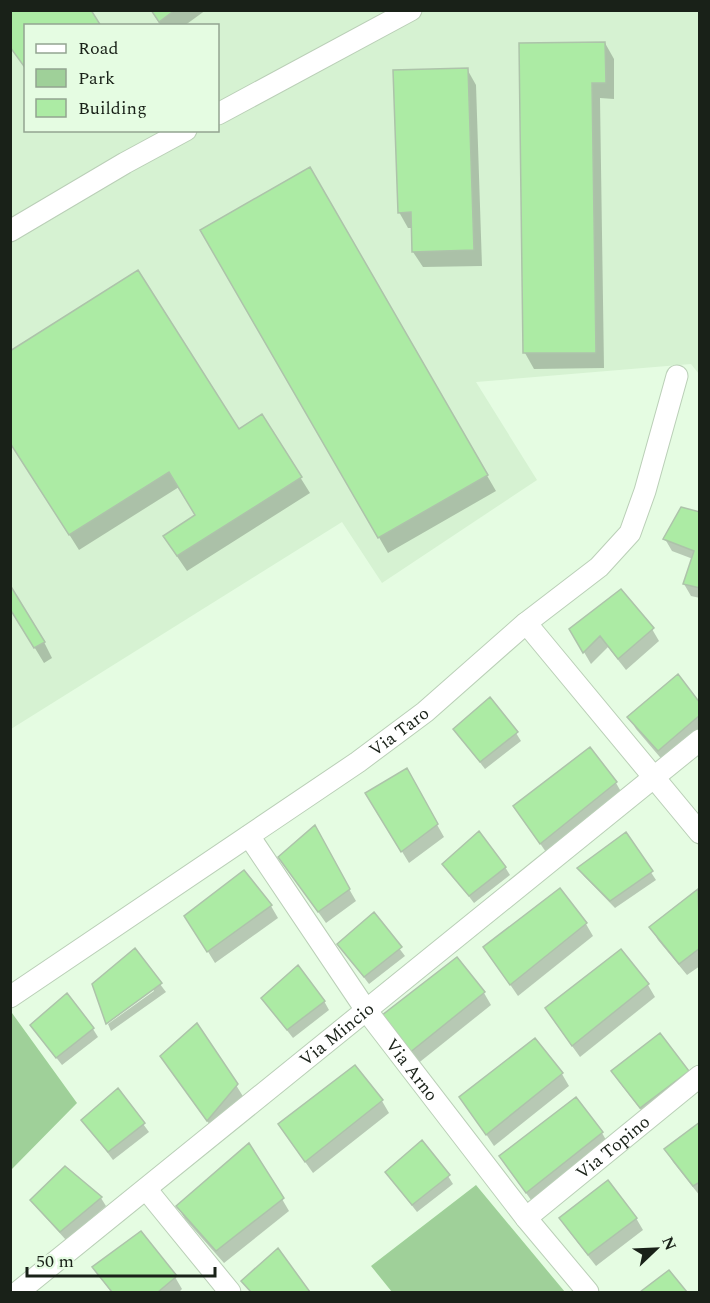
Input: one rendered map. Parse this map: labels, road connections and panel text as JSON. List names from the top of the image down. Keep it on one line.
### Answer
{"streets":{"street":["Via Taro","Via Mincio","Via Arno","Via Topino"]},"crossings":[["Via Taro","Via Arno"],["Via Mincio","Via Arno"],["Via Arno","Via Topino"]],"legend":["Road","Park","Building"],"scale_bar":"50 m","north":"top right"}
